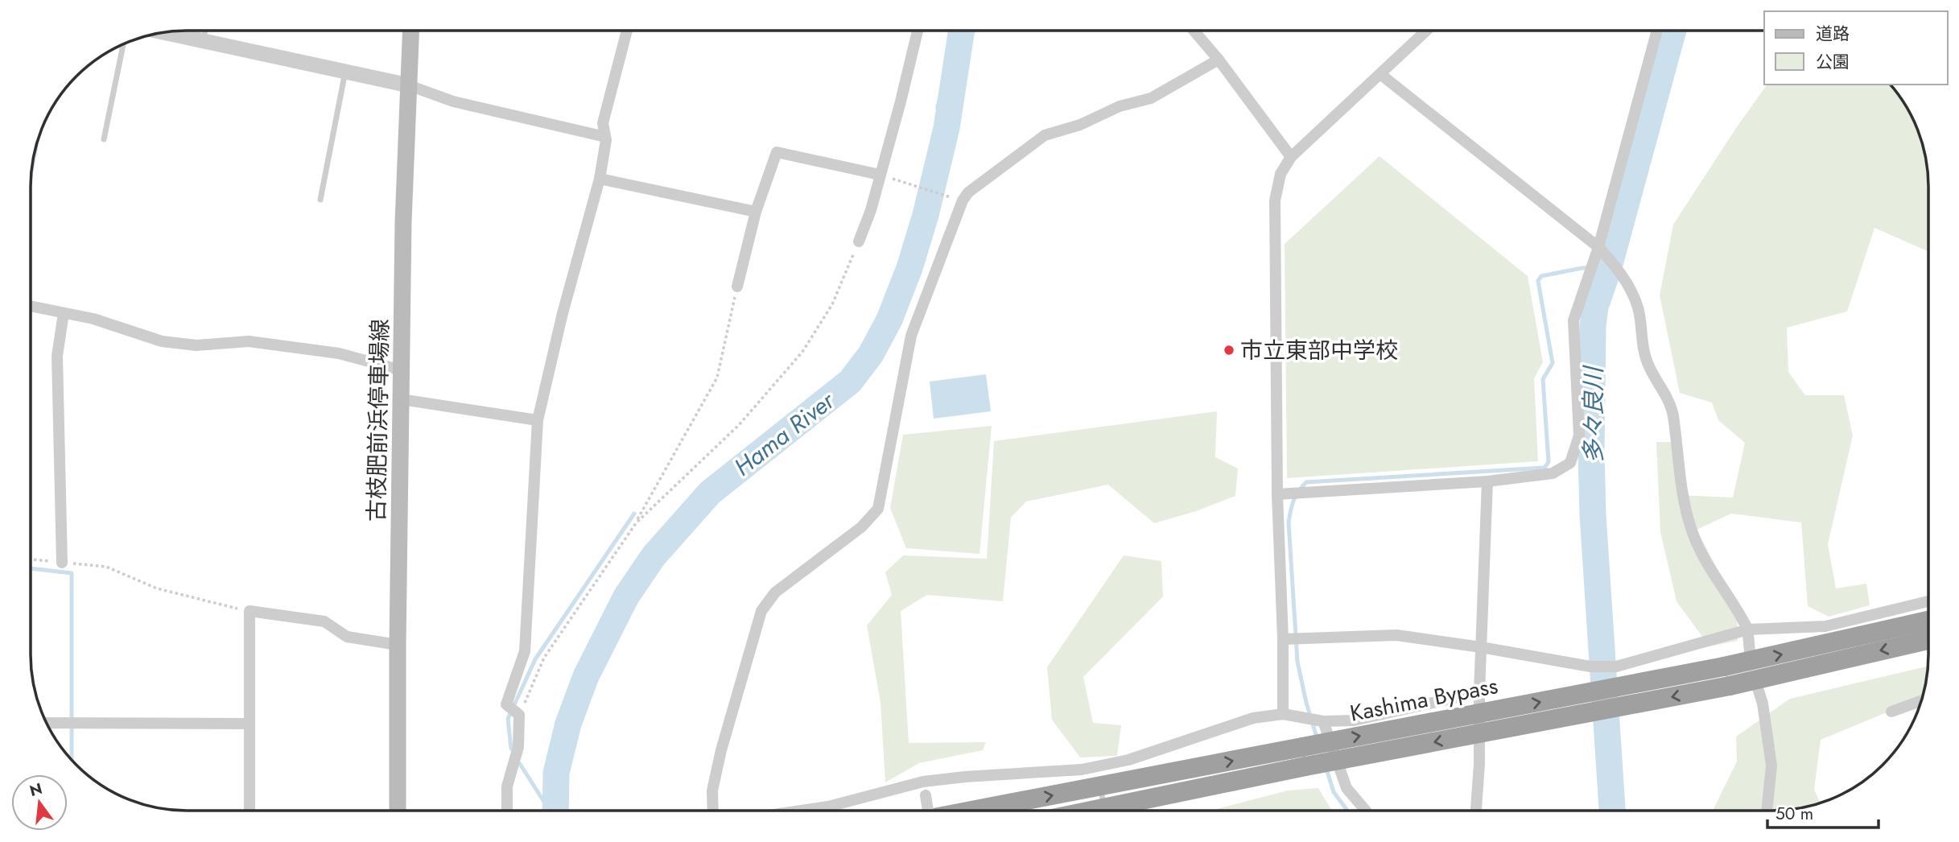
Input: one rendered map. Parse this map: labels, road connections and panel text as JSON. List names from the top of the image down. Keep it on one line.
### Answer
{"streets":{"highway":["Kashima Bypass"],"main road":["古枝肥前浜停車場線"]},"water":["多々良川","Hama River"],"places":["市立東部中学校"],"legend":["道路","公園"],"scale_bar":"50 m","north":"top"}
